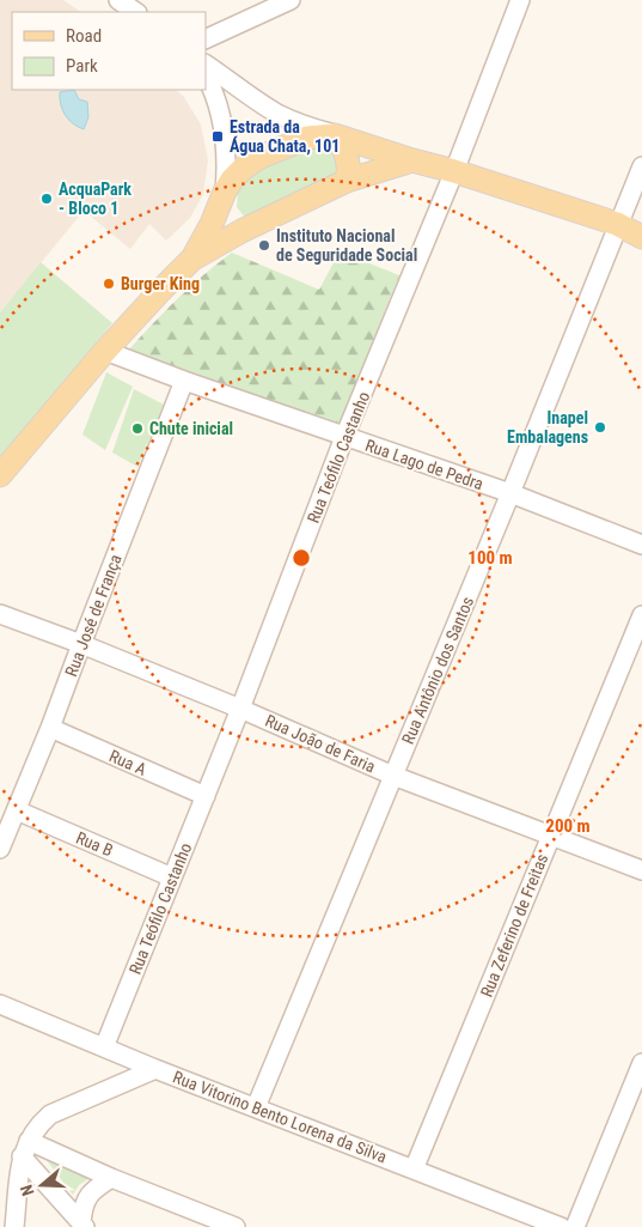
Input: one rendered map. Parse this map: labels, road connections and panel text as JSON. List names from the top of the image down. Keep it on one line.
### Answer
{"streets":{"street":["Rua Teófilo Castanho","Rua Lago de Pedra","Rua José de França","Rua Antônio dos Santos","Rua João de Faria","Rua A","Rua B","Rua Zeferino de Freitas","Rua Vitorino Bento Lorena da Silva"]},"crossings":[["Rua Teófilo Castanho","Rua Lago de Pedra"],["Rua Teófilo Castanho","Rua João de Faria"],["Rua Teófilo Castanho","Rua A"],["Rua Teófilo Castanho","Rua B"],["Rua Teófilo Castanho","Rua Vitorino Bento Lorena da Silva"],["Rua Lago de Pedra","Rua José de França"],["Rua Lago de Pedra","Rua Antônio dos Santos"],["Rua José de França","Rua João de Faria"],["Rua José de França","Rua A"],["Rua José de França","Rua B"],["Rua Antônio dos Santos","Rua João de Faria"],["Rua Antônio dos Santos","Rua Vitorino Bento Lorena da Silva"],["Rua João de Faria","Rua Zeferino de Freitas"],["Rua Zeferino de Freitas","Rua Vitorino Bento Lorena da Silva"]],"places":{"transit":["Estrada da Água Chata, 101"],"other":["AcquaPark - Bloco 1","Instituto Nacional de Seguridade Social","Burger King","Inapel Embalagens","Chute inicial"]},"legend":["Road","Park"],"north":"left","rings":["100 m","200 m"]}
